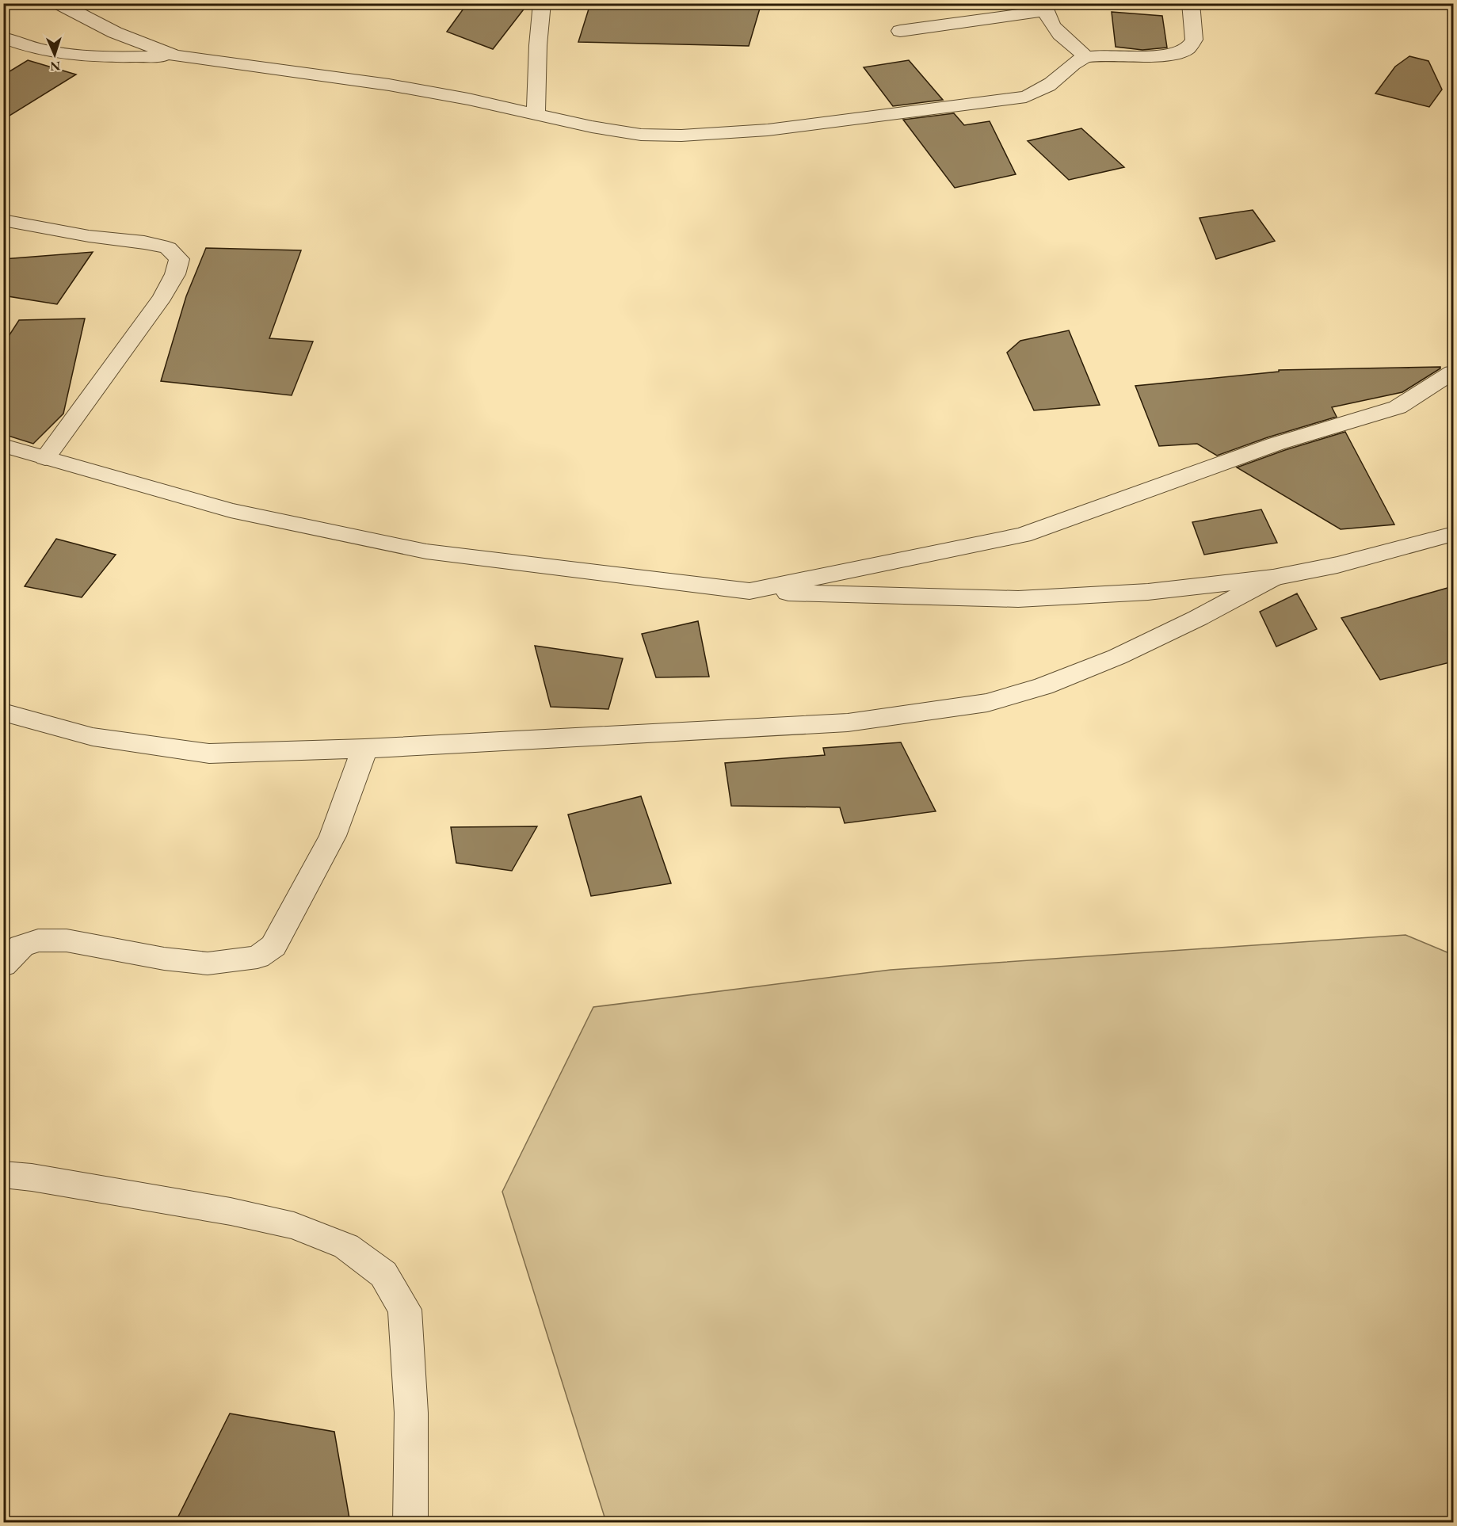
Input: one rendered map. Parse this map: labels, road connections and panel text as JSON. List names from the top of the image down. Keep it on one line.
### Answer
{"north":"bottom"}
